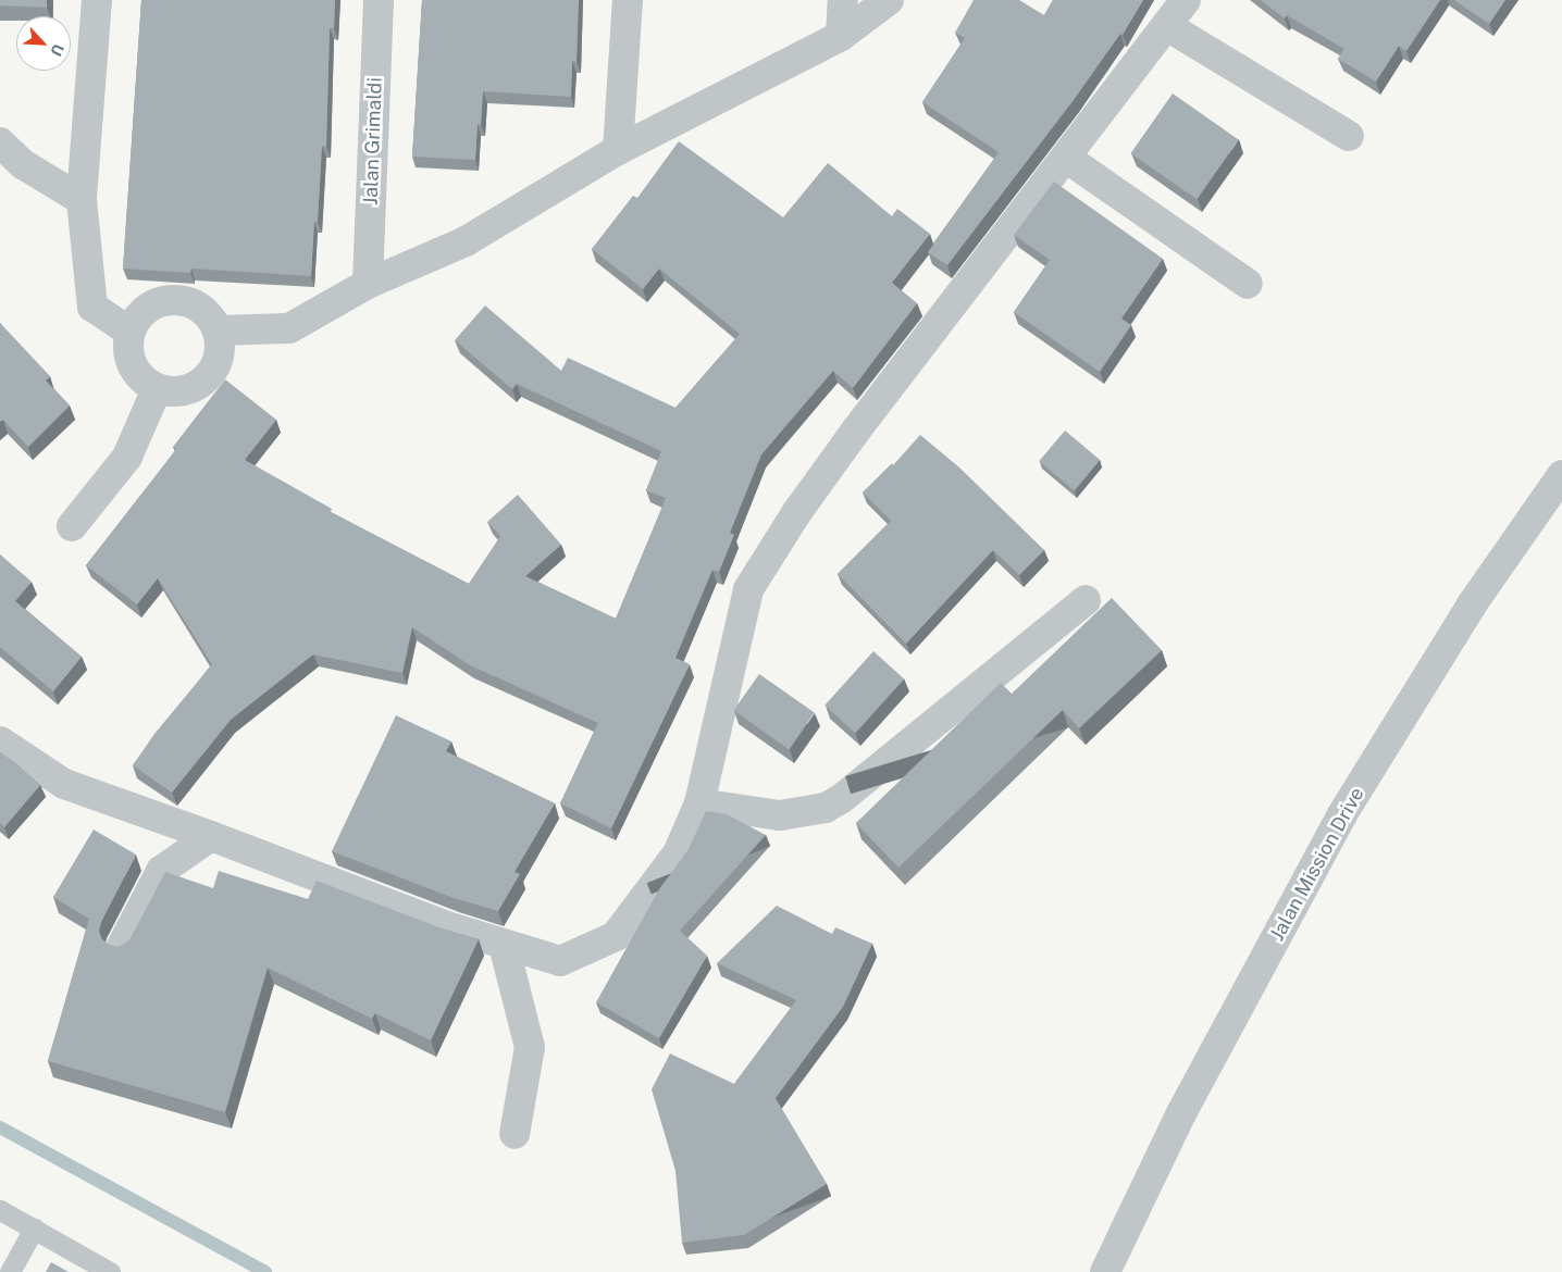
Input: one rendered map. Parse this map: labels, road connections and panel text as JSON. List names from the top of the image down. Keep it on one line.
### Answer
{"streets":{"street":["Jalan Grimaldi","Jalan Mission Drive"]},"north":"bottom right"}
